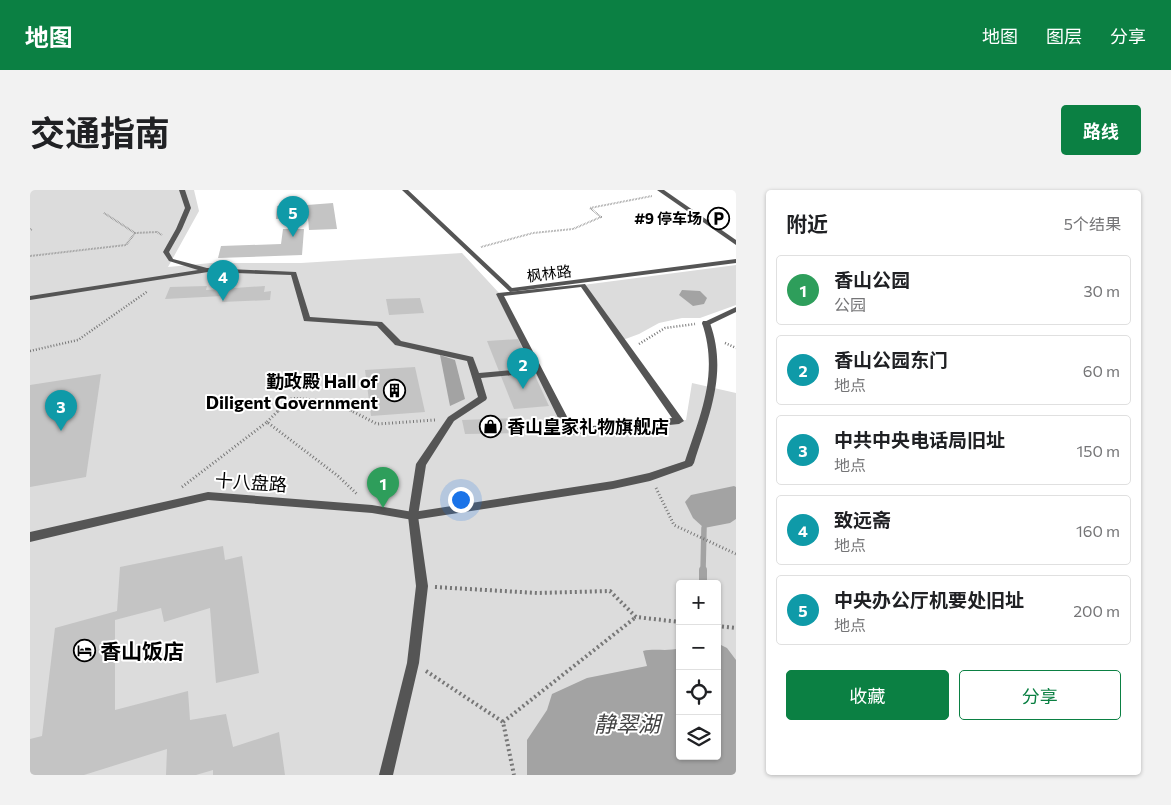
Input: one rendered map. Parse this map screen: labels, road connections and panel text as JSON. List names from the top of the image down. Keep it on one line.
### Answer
{"streets":{"street":["枫林路","十八盘路"]},"water":["静翠湖"],"places":{"parking":["#9 停车场"],"building":["勤政殿 Hall of Diligent Government"],"shop":["香山皇家礼物旗舰店"],"hotel":["香山饭店"]},"page":{"header":"地图","nav":["地图","图层","分享"],"title":"交通指南","buttons":["路线",["收藏","分享"]],"heading":["附近","5个结果"],"pins":["5","4","2","3","1"],"list":[{"mark":"1","name":"香山公园","note":"公园","value":"30 m"},{"mark":"2","name":"香山公园东门","note":"地点","value":"60 m"},{"mark":"3","name":"中共中央电话局旧址","note":"地点","value":"150 m"},{"mark":"4","name":"致远斋","note":"地点","value":"160 m"},{"mark":"5","name":"中央办公厅机要处旧址","note":"地点","value":"200 m"}],"map_buttons":["+","−"]}}
